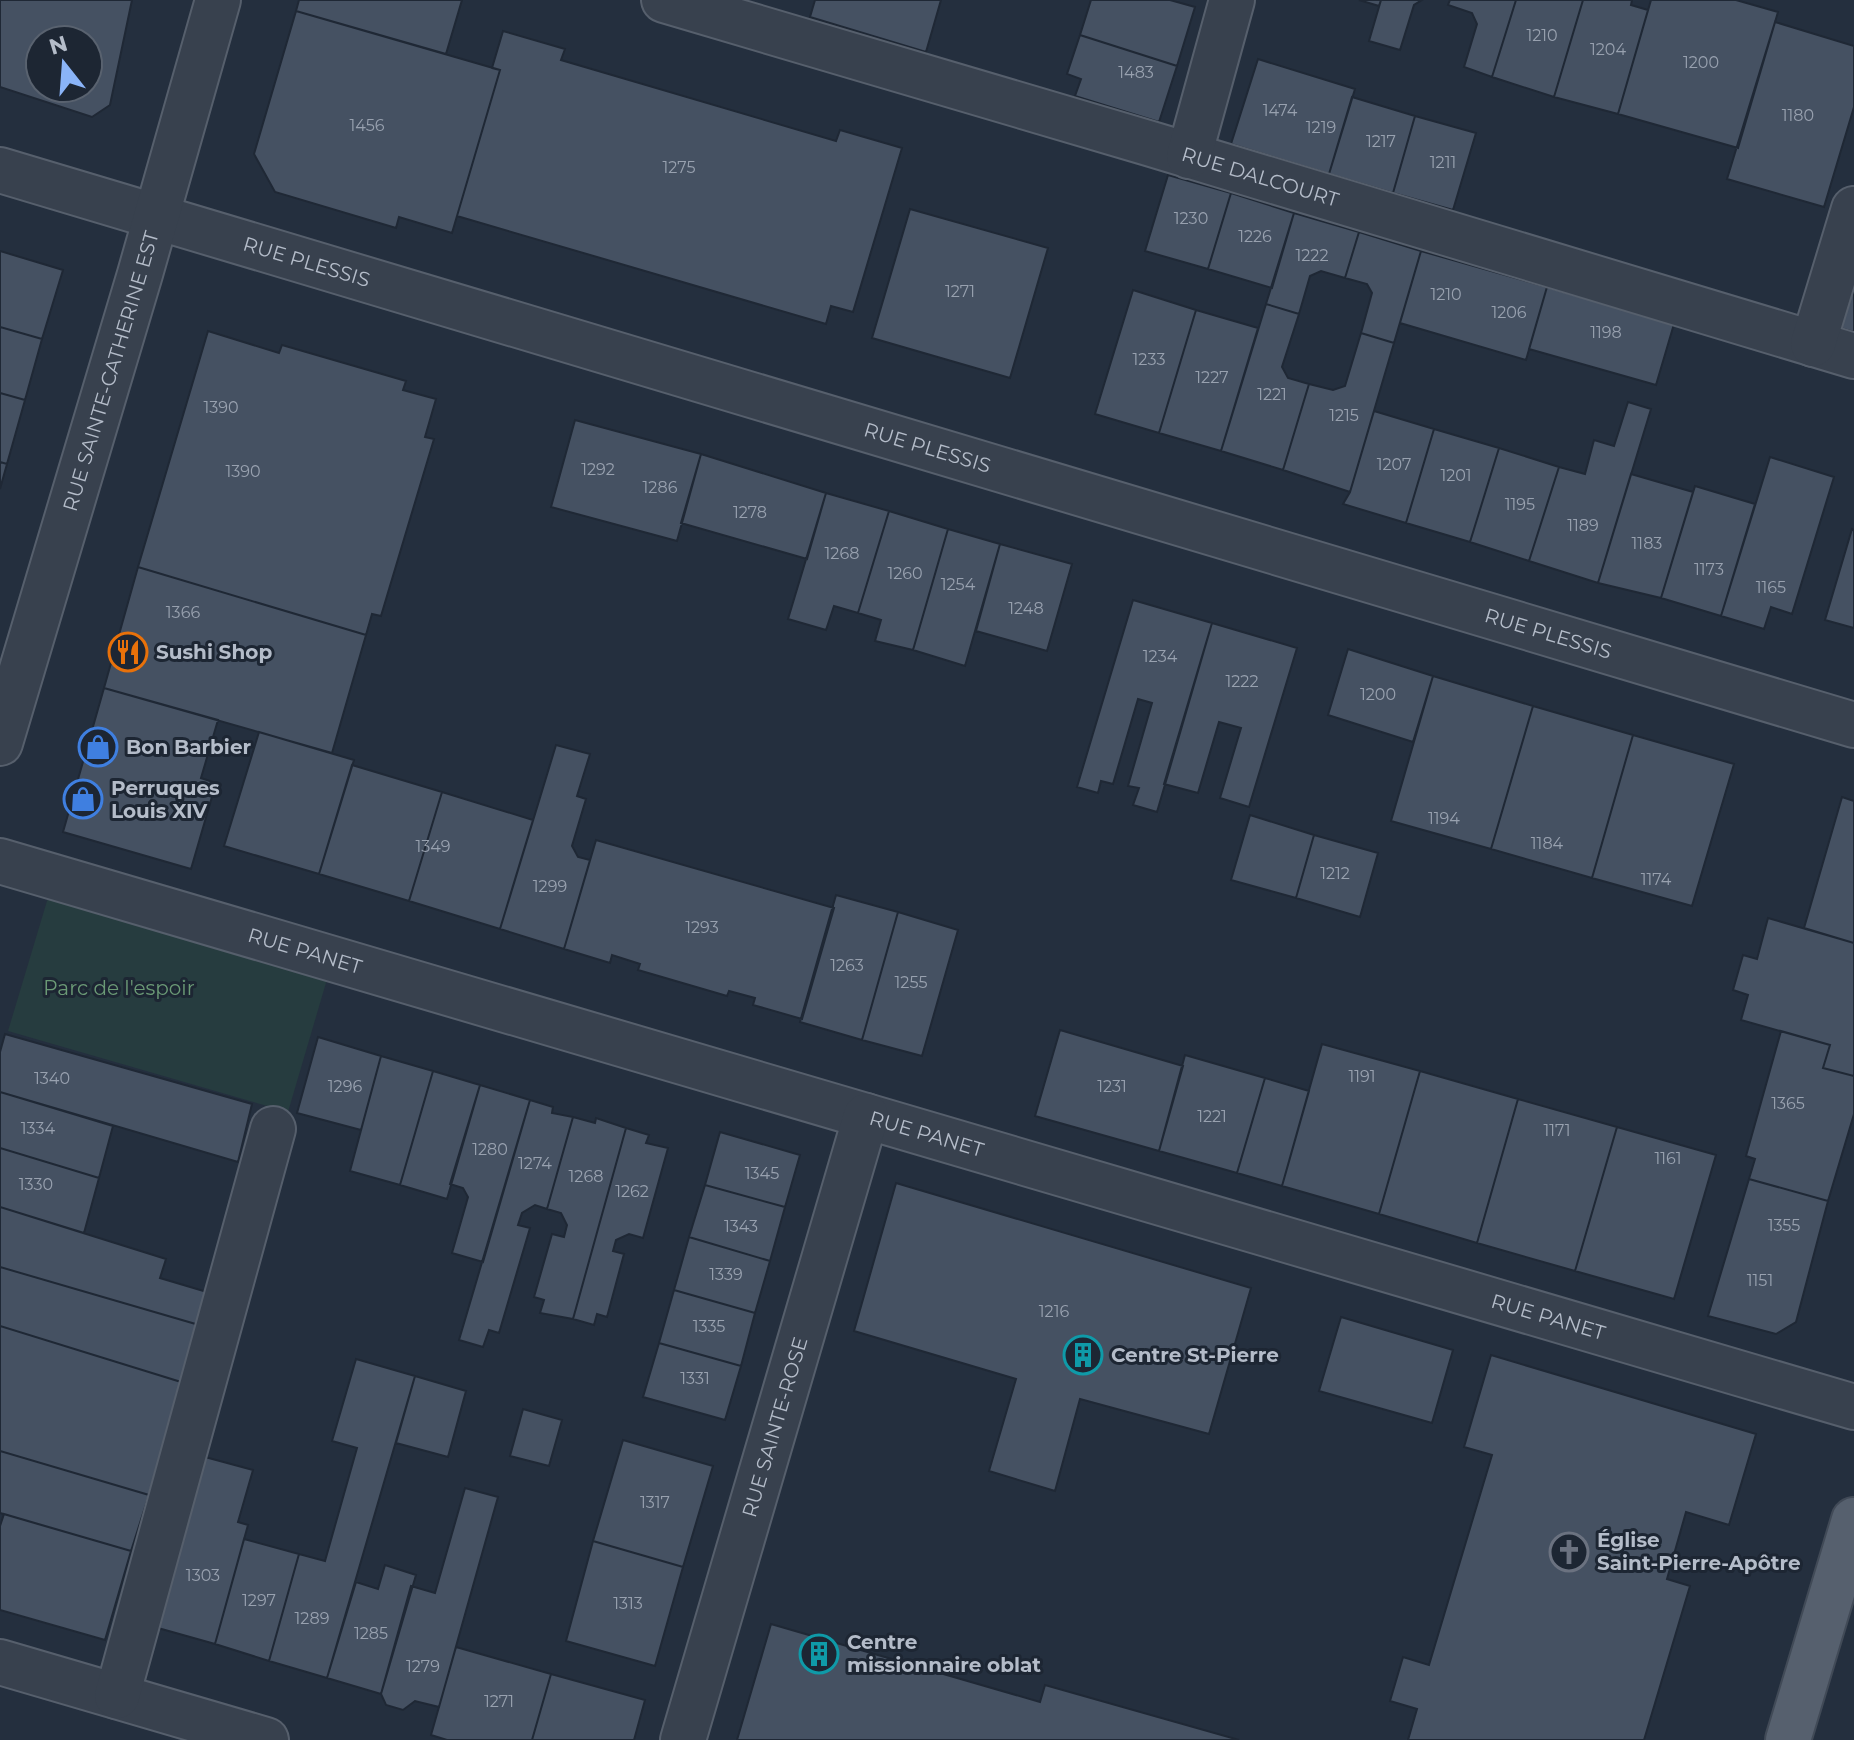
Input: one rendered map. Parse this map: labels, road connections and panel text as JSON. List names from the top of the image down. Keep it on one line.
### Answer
{"streets":{"street":["RUE DALCOURT","RUE PLESSIS","RUE SAINTE-CATHERINE EST","RUE PANET","RUE SAINTE-ROSE"]},"crossings":[["RUE PLESSIS","RUE SAINTE-CATHERINE EST"],["RUE PANET","RUE SAINTE-ROSE"]],"parks":["Parc de l'espoir"],"places":{"restaurant":["Sushi Shop"],"shop":["Bon Barbier","Perruques Louis XIV"],"building":["Centre St-Pierre","Centre missionnaire oblat"],"church":["Église Saint-Pierre-Apôtre"]},"house_numbers":["1210","1204","1200","1483","1474","1180","1456","1219","1217","1211","1275","1230","1226","1222","1271","1210","1206","1198","1233","1227","1221","1390","1215","1207","1292","1390","1201","1286","1195","1278","1189","1183","1268","1173","1260","1254","1165","1248","1366","1234","1222","1200","1194","1184","1349","1212","1174","1299","1293","1263","1255","1191","1340","1296","1231","1365","1221","1334","1171","1280","1161","1274","1345","1268","1330","1262","1355","1343","1339","1151","1216","1335","1331","1317","1303","1297","1313","1289","1285","1279","1271"],"north":"top"}
